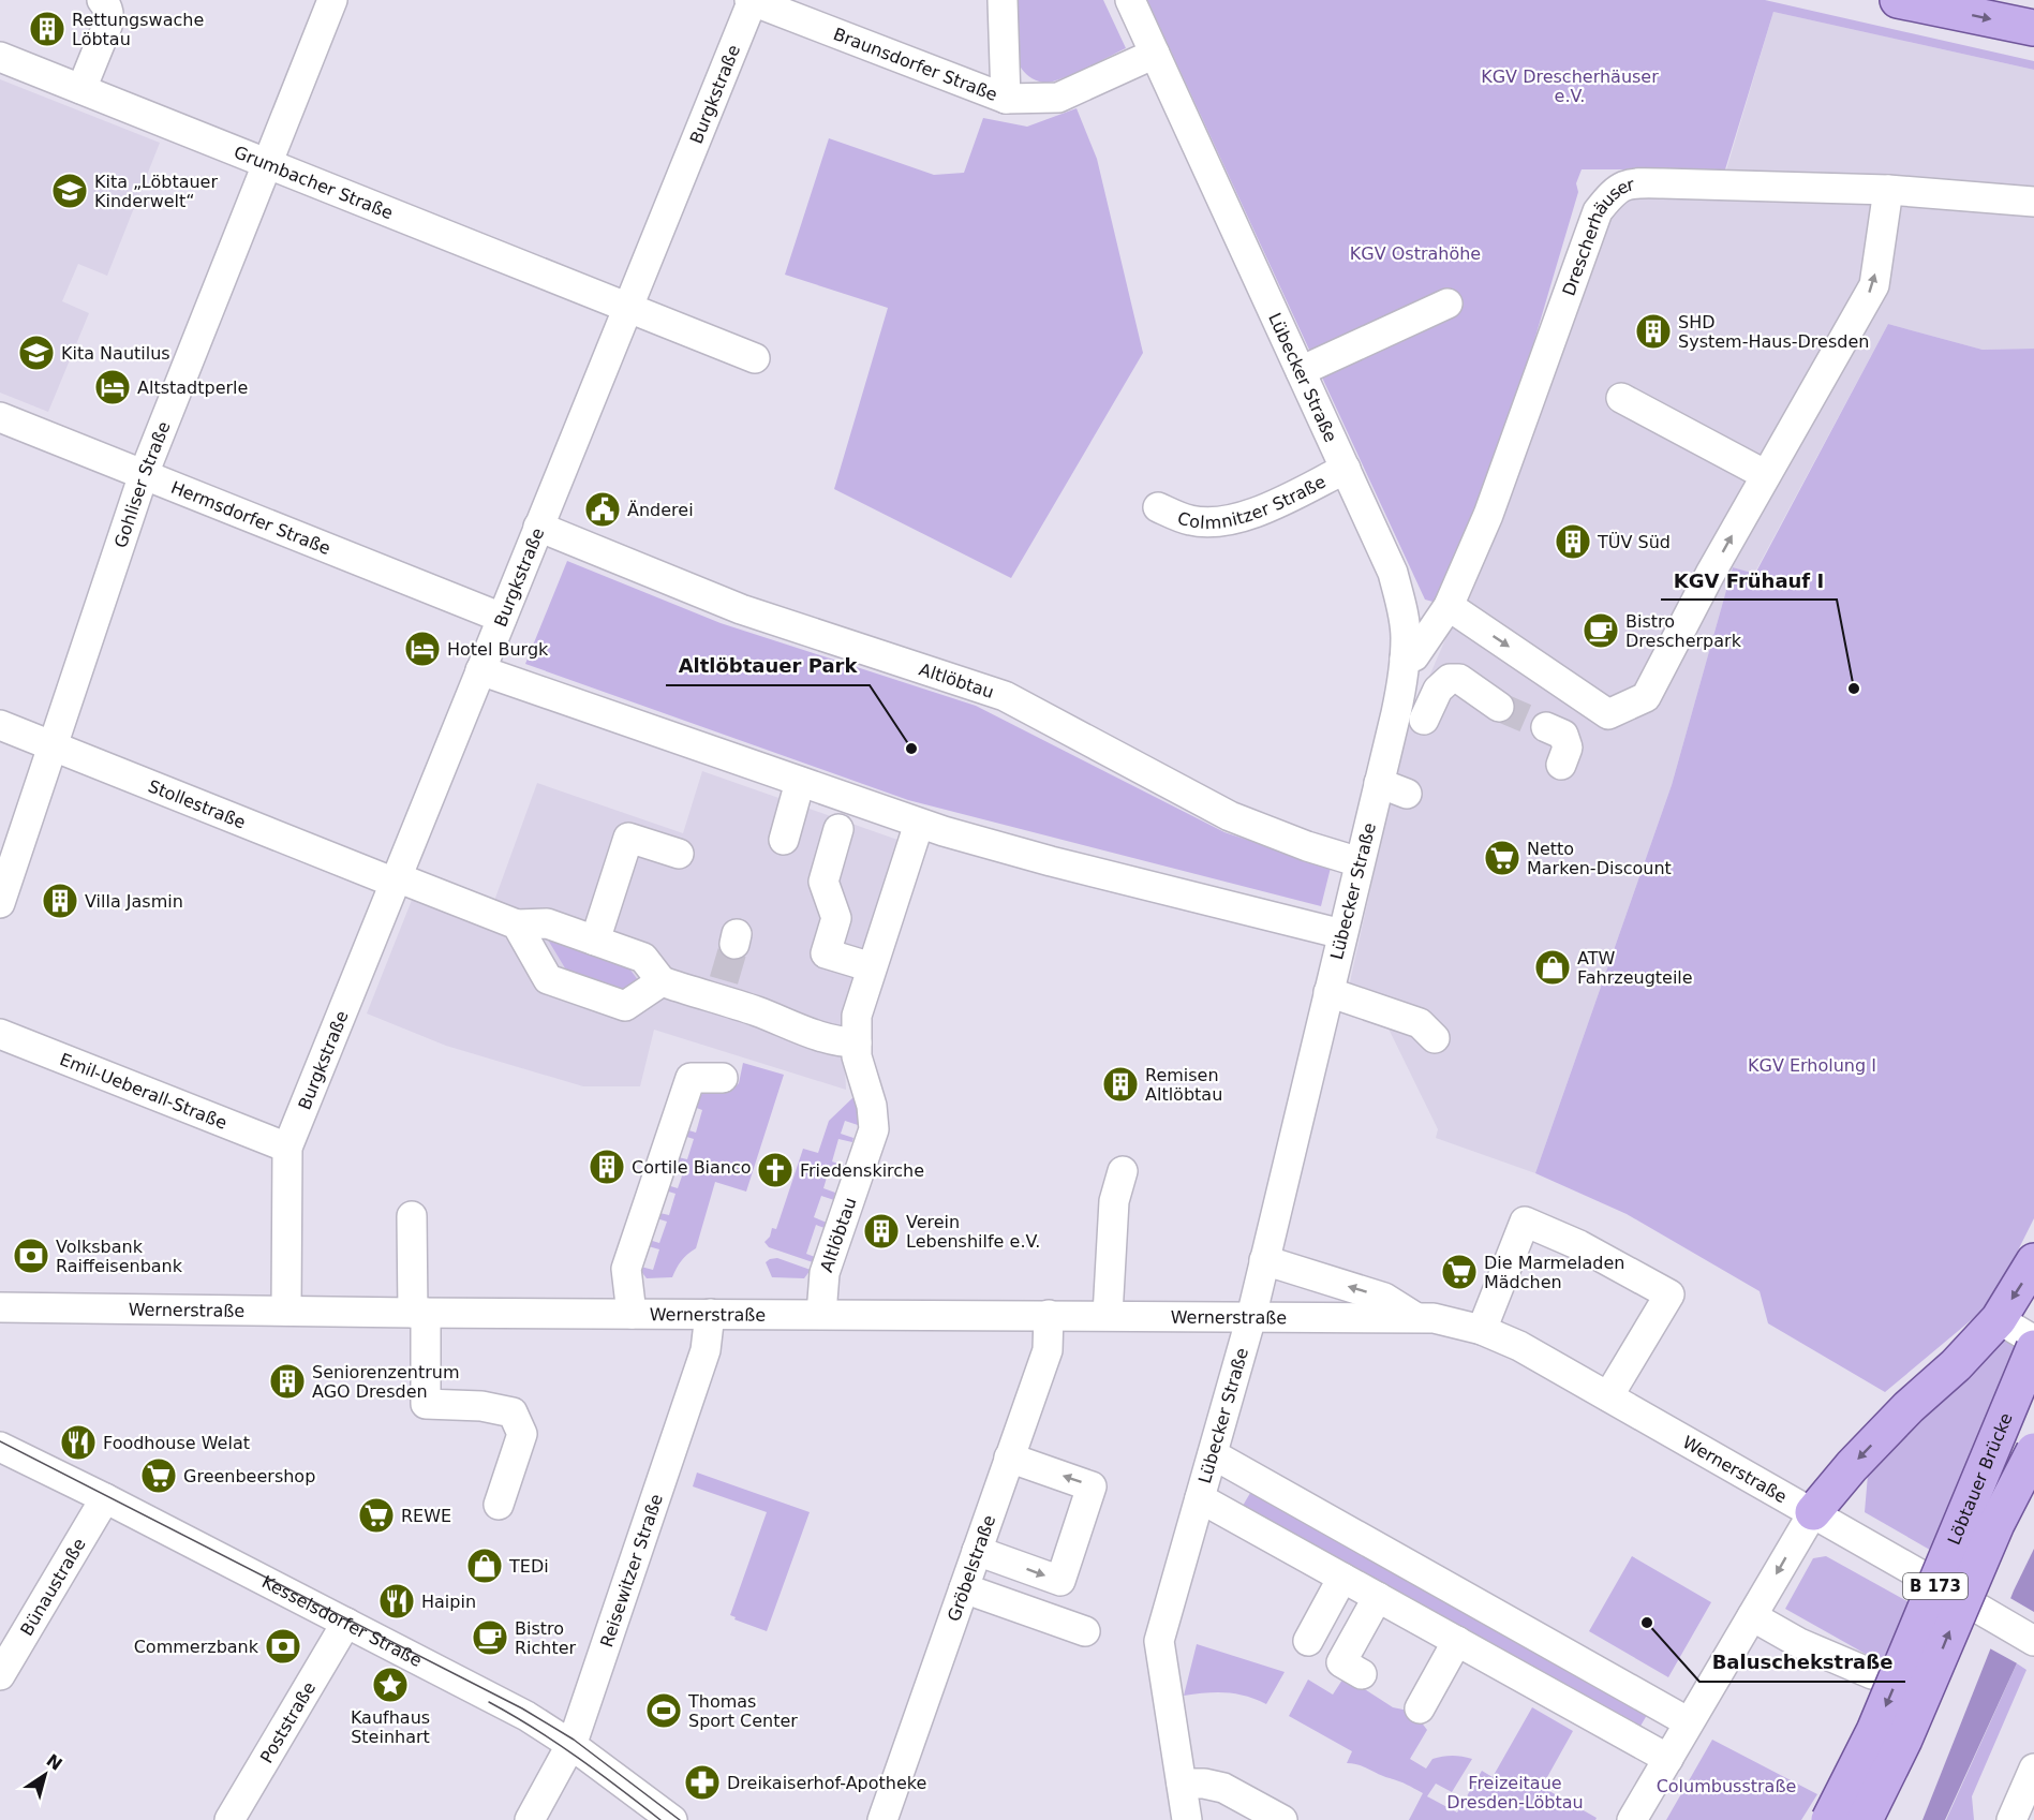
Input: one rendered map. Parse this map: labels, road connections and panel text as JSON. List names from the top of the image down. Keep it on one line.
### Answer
{"streets":{"main road":["Löbtauer Brücke","B 173"],"street":["Braunsdorfer Straße","Burgkstraße","Grumbacher Straße","Drescherhäuser","Lübecker Straße","Gohliser Straße","Colmnitzer Straße","Hermsdorfer Straße","Altlöbtau","Stollestraße","Emil-Ueberall-Straße","Wernerstraße","Gröbelstraße","Reisewitzer Straße","Bünaustraße","Kesselsdorfer Straße","Poststraße"]},"crossings":[["Braunsdorfer Straße","Burgkstraße"],["Braunsdorfer Straße","Lübecker Straße"],["Burgkstraße","Grumbacher Straße"],["Burgkstraße","Hermsdorfer Straße"],["Burgkstraße","Altlöbtau"],["Burgkstraße","Stollestraße"],["Burgkstraße","Emil-Ueberall-Straße"],["Burgkstraße","Wernerstraße"],["Grumbacher Straße","Gohliser Straße"],["Drescherhäuser","Lübecker Straße"],["Lübecker Straße","Colmnitzer Straße"],["Lübecker Straße","Altlöbtau"],["Lübecker Straße","Wernerstraße"],["Gohliser Straße","Hermsdorfer Straße"],["Gohliser Straße","Stollestraße"],["Altlöbtau","Wernerstraße"],["Wernerstraße","Gröbelstraße"],["Wernerstraße","Reisewitzer Straße"],["Reisewitzer Straße","Kesselsdorfer Straße"],["Bünaustraße","Kesselsdorfer Straße"],["Kesselsdorfer Straße","Poststraße"]],"parks":["KGV Drescherhäuser e.V.","KGV Ostrahöhe","KGV Erholung I","Freizeitaue Dresden-Löbtau","Columbusstraße"],"places":{"building":["Rettungswache Löbtau","SHD System-Haus-Dresden","TÜV Süd","Villa Jasmin","Remisen Altlöbtau","Cortile Bianco","Verein Lebenshilfe e.V.","Seniorenzentrum AGO Dresden"],"school or university":["Kita „Löbtauer Kinderwelt“","Kita Nautilus"],"hotel":["Altstadtperle","Hotel Burgk"],"public building":["Änderei"],"cafe":["Bistro Drescherpark","Bistro Richter"],"other":["KGV Frühauf I","Altlöbtauer Park","Baluschekstraße"],"supermarket":["Netto Marken-Discount","Die Marmeladen Mädchen","Greenbeershop","REWE"],"shop":["ATW Fahrzeugteile","TEDi"],"church":["Friedenskirche"],"bank":["Volksbank Raiffeisenbank","Commerzbank"],"restaurant":["Foodhouse Welat","Haipin"],"place":["Kaufhaus Steinhart"],"sports":["Thomas Sport Center"],"pharmacy":["Dreikaiserhof-Apotheke"]},"north":"top right"}
